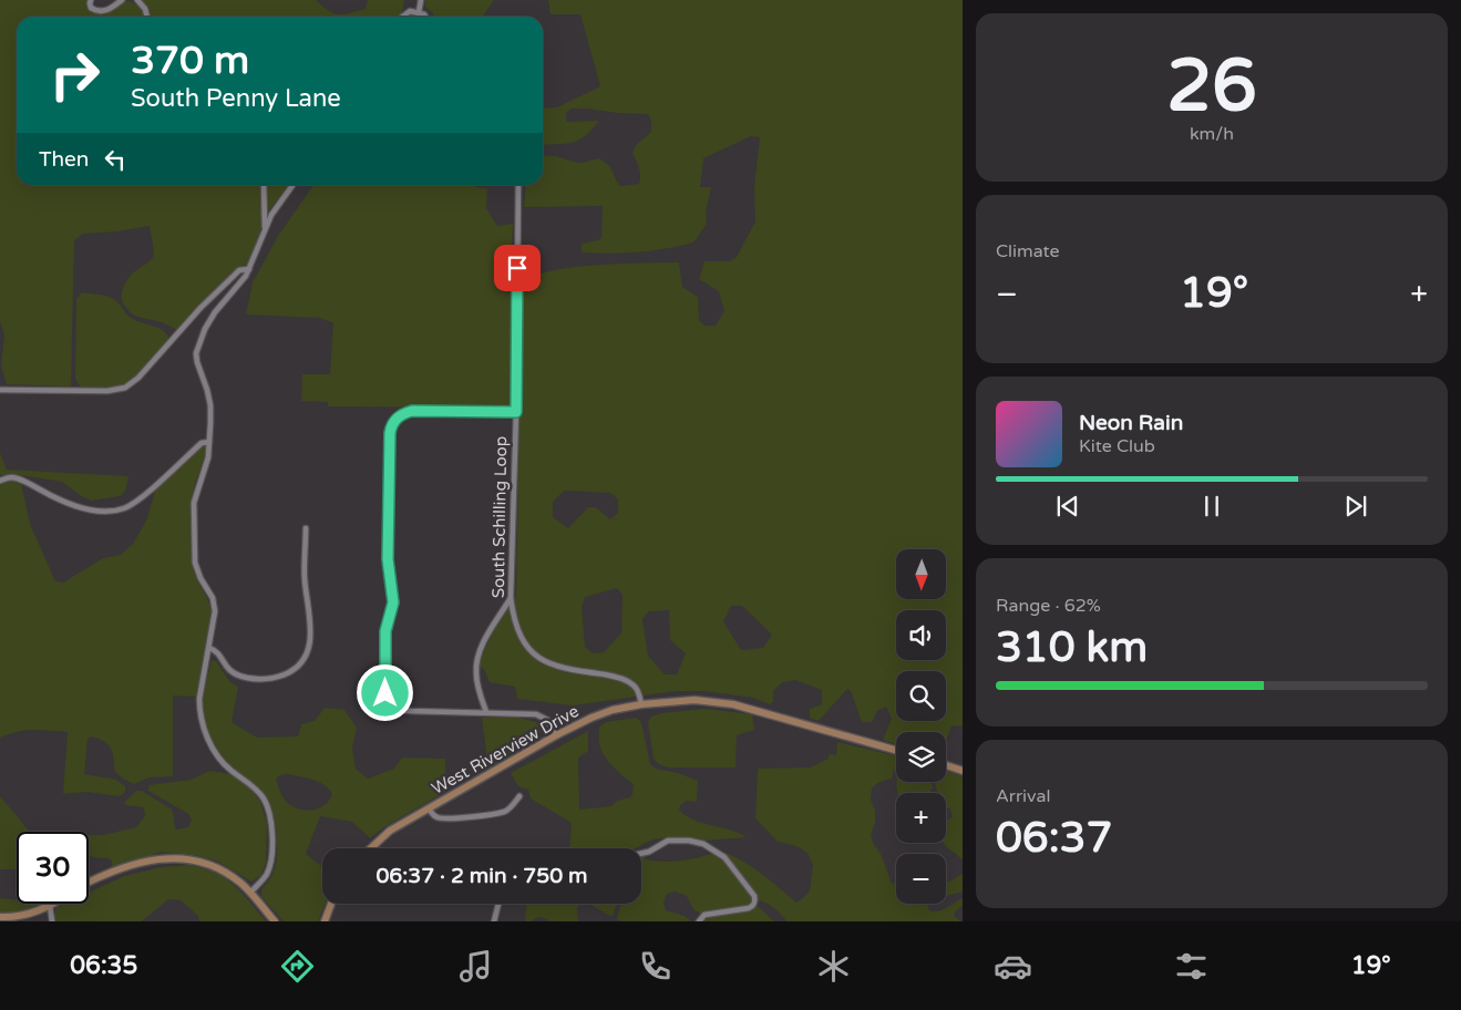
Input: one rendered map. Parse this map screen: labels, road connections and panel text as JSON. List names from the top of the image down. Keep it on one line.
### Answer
{"streets":{"street":["South Schilling Loop","West Riverview Drive"]},"crossings":[["South Schilling Loop","West Riverview Drive"]],"north":"bottom","page":{"tile":[["26","km/h"],"Climate",["Range · 62%","310 km"],["Arrival","06:37"]],"turn":["370 m","South Penny Lane"],"then":"Then","heat":["−","19°","+"],"song":["Neon Rain","Kite Club"],"map_buttons":["+","−"],"limit":"30","trip":"06:37 · 2 min · 750 m","tabs":["06:35","19°"]}}
